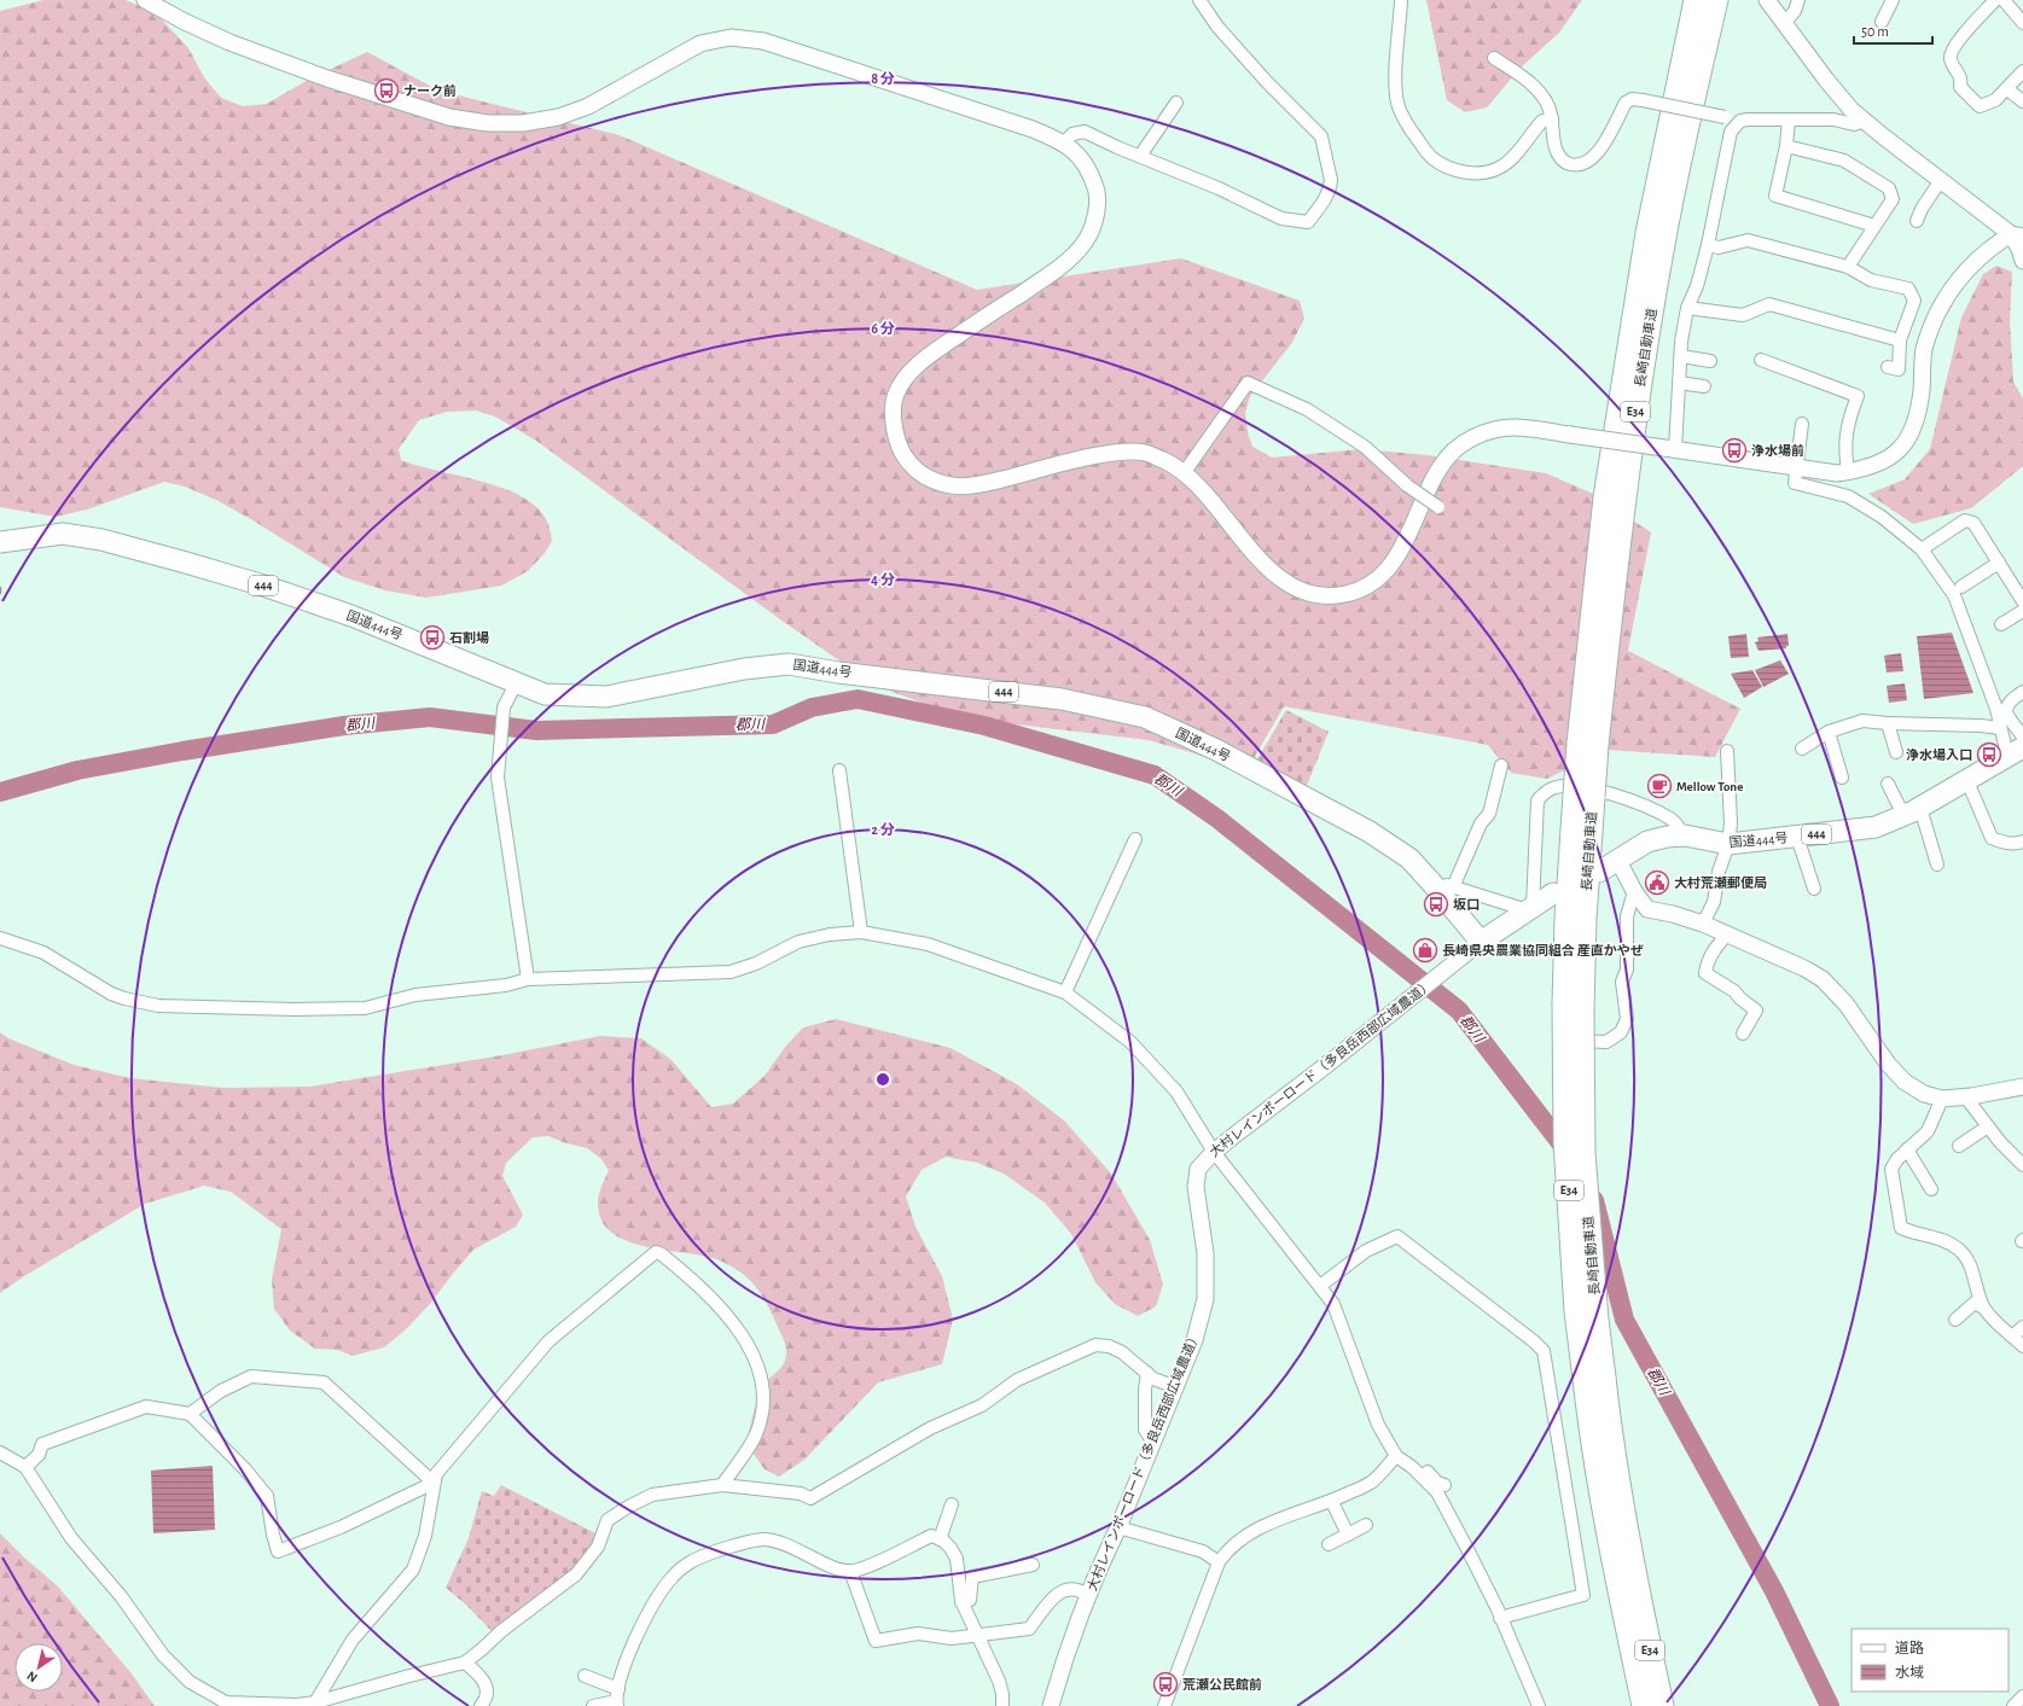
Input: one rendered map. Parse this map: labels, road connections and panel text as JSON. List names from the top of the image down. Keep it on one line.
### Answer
{"streets":{"highway":["長崎自動車道","E34","444","国道444号"],"street":["大村レインボーロード（多良岳西部広域農道）"]},"crossings":[["国道444号","大村レインボーロード（多良岳西部広域農道）"]],"water":["郡川"],"places":{"bus stop":["ナーク前","浄水場前","石割場","浄水場入口","坂口","荒瀬公民館前"],"cafe":["Mellow Tone"],"public building":["大村荒瀬郵便局"],"shop":["長崎県央農業協同組合 産直かやぜ"]},"legend":["道路","水域"],"scale_bar":"50 m","north":"bottom left","rings":["8 分","6 分","4 分","2 分"]}
